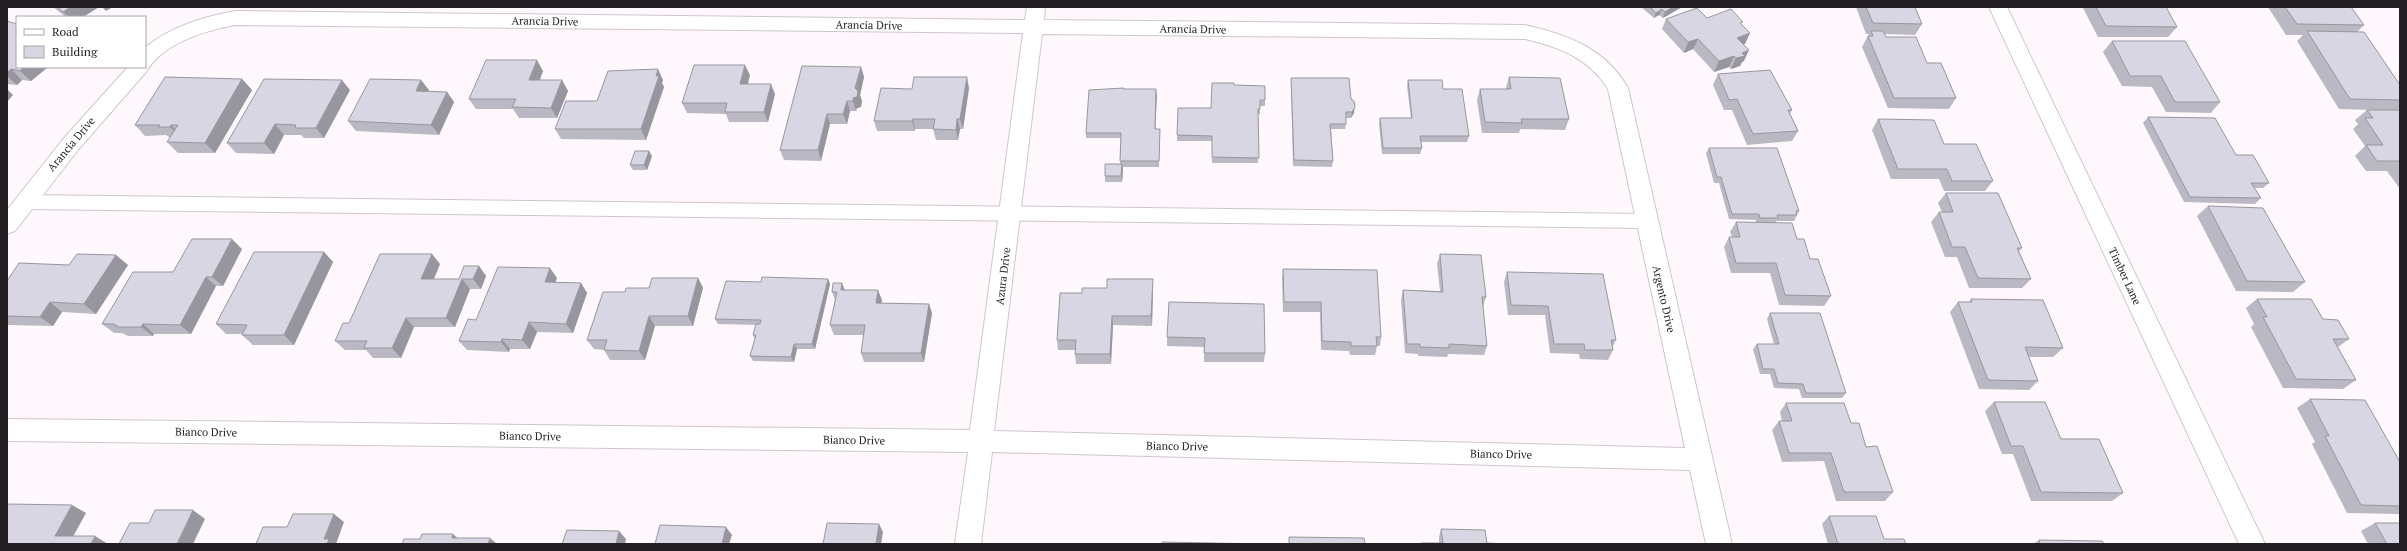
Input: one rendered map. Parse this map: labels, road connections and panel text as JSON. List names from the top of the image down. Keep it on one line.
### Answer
{"streets":{"street":["Arancia Drive","Azura Drive","Timber Lane","Argento Drive","Bianco Drive"]},"crossings":[["Arancia Drive","Azura Drive"],["Arancia Drive","Argento Drive"],["Azura Drive","Bianco Drive"],["Argento Drive","Bianco Drive"]],"legend":["Road","Building"]}
